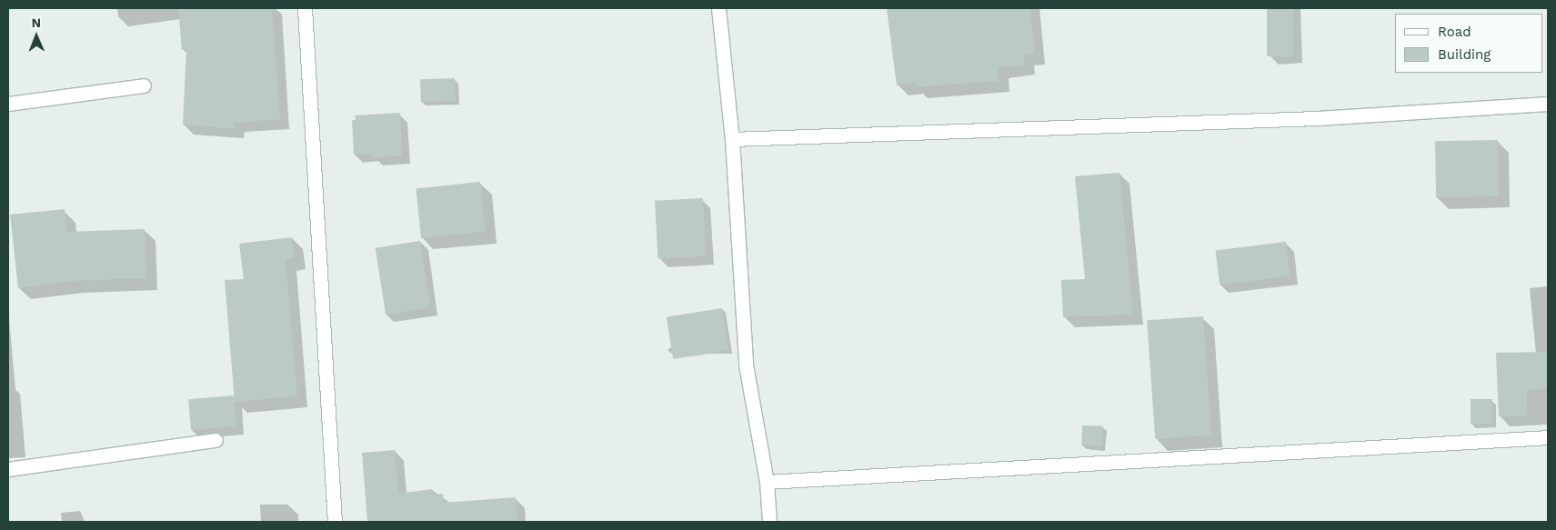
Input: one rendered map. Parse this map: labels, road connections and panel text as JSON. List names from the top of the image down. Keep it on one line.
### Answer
{"legend":["Road","Building"],"north":"top"}
